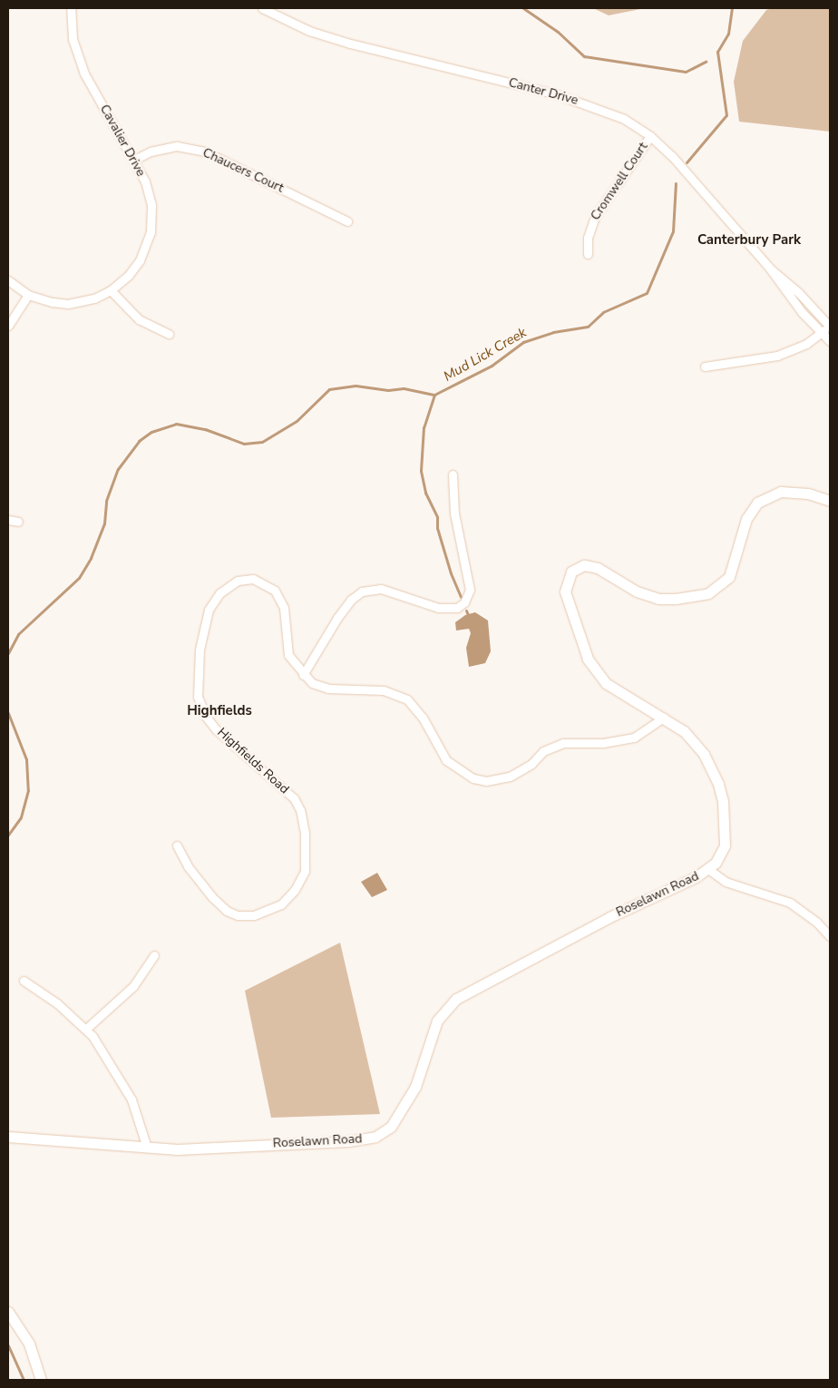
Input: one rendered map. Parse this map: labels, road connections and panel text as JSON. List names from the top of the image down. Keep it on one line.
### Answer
{"streets":{"street":["Canter Drive","Cavalier Drive","Chaucers Court","Cromwell Court","Highfields Road","Roselawn Road"]},"crossings":[["Canter Drive","Cromwell Court"],["Cavalier Drive","Chaucers Court"],["Highfields Road","Roselawn Road"]],"districts":["Canterbury Park","Highfields"],"water":["Mud Lick Creek"]}
